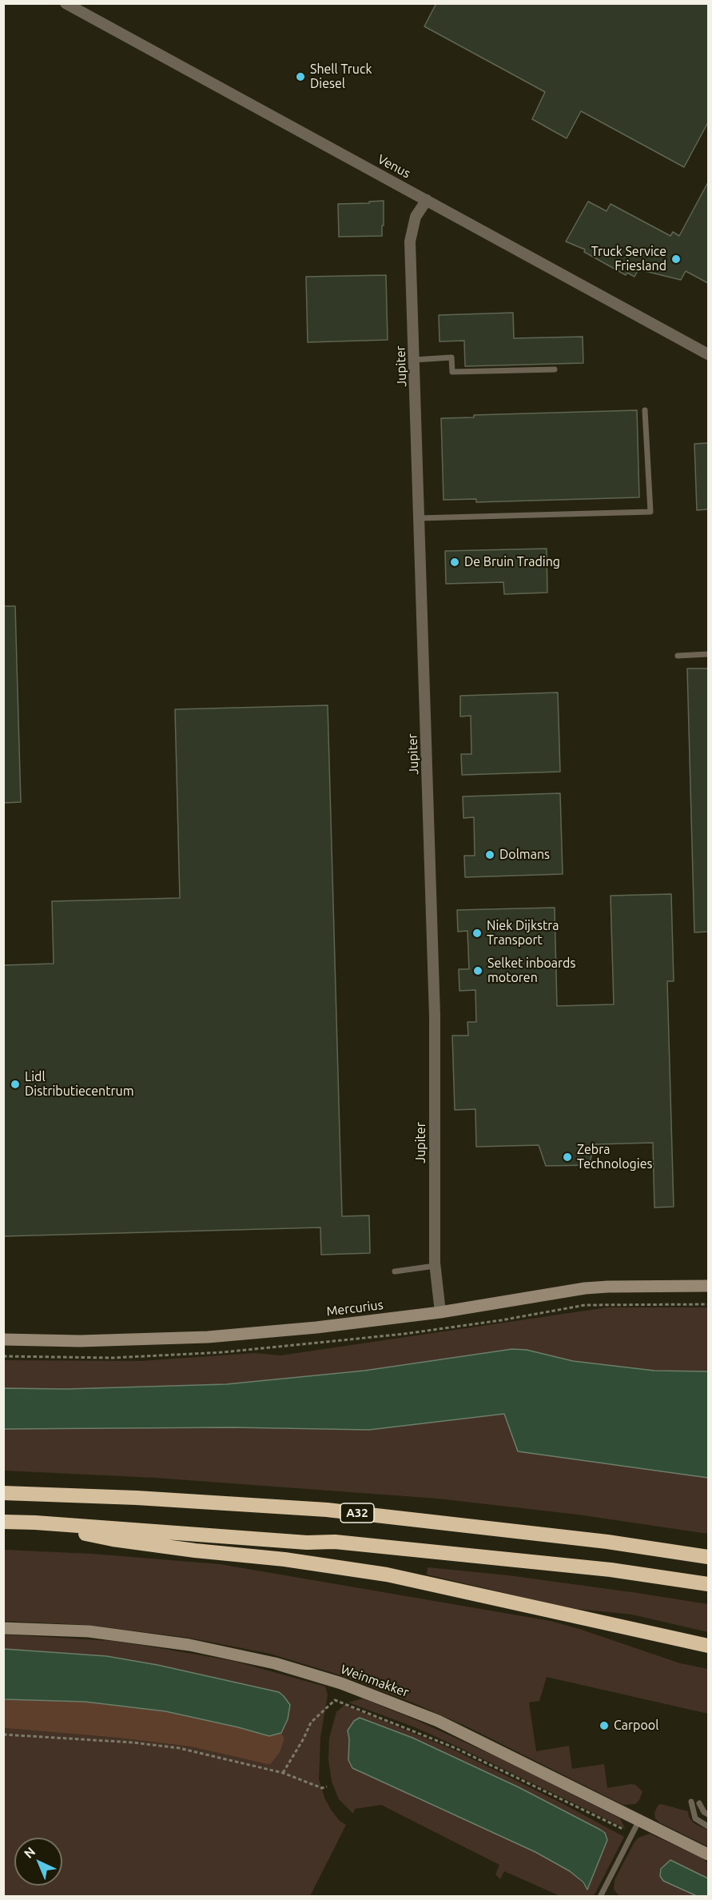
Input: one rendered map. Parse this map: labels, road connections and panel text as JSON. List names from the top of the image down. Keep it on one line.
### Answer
{"streets":{"highway":["A32"],"main road":["Mercurius","Weinmakker"],"street":["Venus","Jupiter"]},"crossings":[["Venus","Jupiter"],["Jupiter","Mercurius"]],"places":["Shell Truck Diesel","Truck Service Friesland","De Bruin Trading","Dolmans","Niek Dijkstra Transport","Selket inboards motoren","Lidl Distributiecentrum","Zebra Technologies","Carpool"],"north":"top left"}
